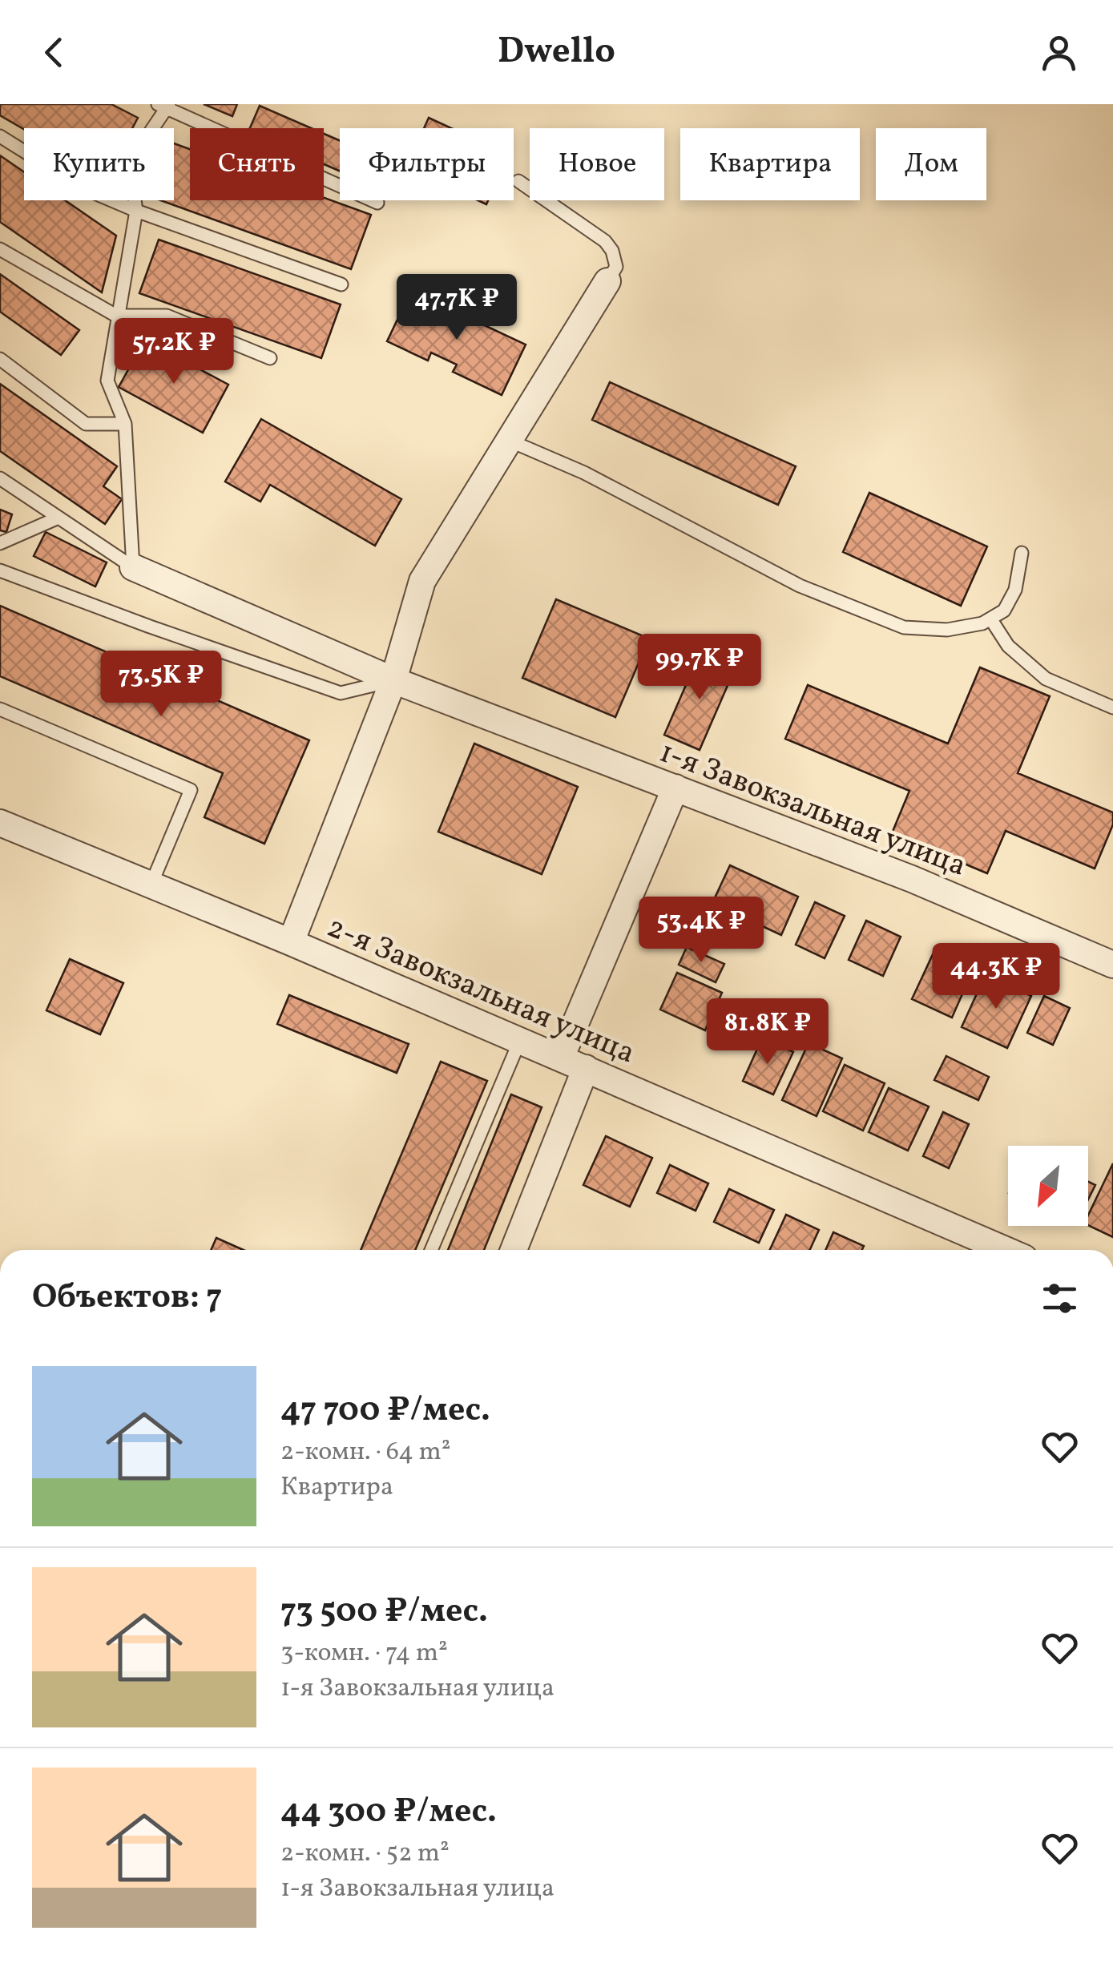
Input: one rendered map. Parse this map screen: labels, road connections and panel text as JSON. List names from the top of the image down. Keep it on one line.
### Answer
{"streets":{"street":["1-я Завокзальная улица","2-я Завокзальная улица"]},"north":"bottom left","page":{"header":"Dwello","chip":["Купить","Снять","Фильтры","Новое","Квартира","Дом"],"price":["47.7K ₽","57.2K ₽","99.7K ₽","73.5K ₽","53.4K ₽","44.3K ₽","81.8K ₽"],"heading":"Объектов: 7","list":[{"name":"47 700 ₽/мес.","note":"2-комн. · 64 m² · Квартира"},{"name":"73 500 ₽/мес.","note":"3-комн. · 74 m² · 1-я Завокзальная улица"},{"name":"44 300 ₽/мес.","note":"2-комн. · 52 m² · 1-я Завокзальная улица"}]}}
